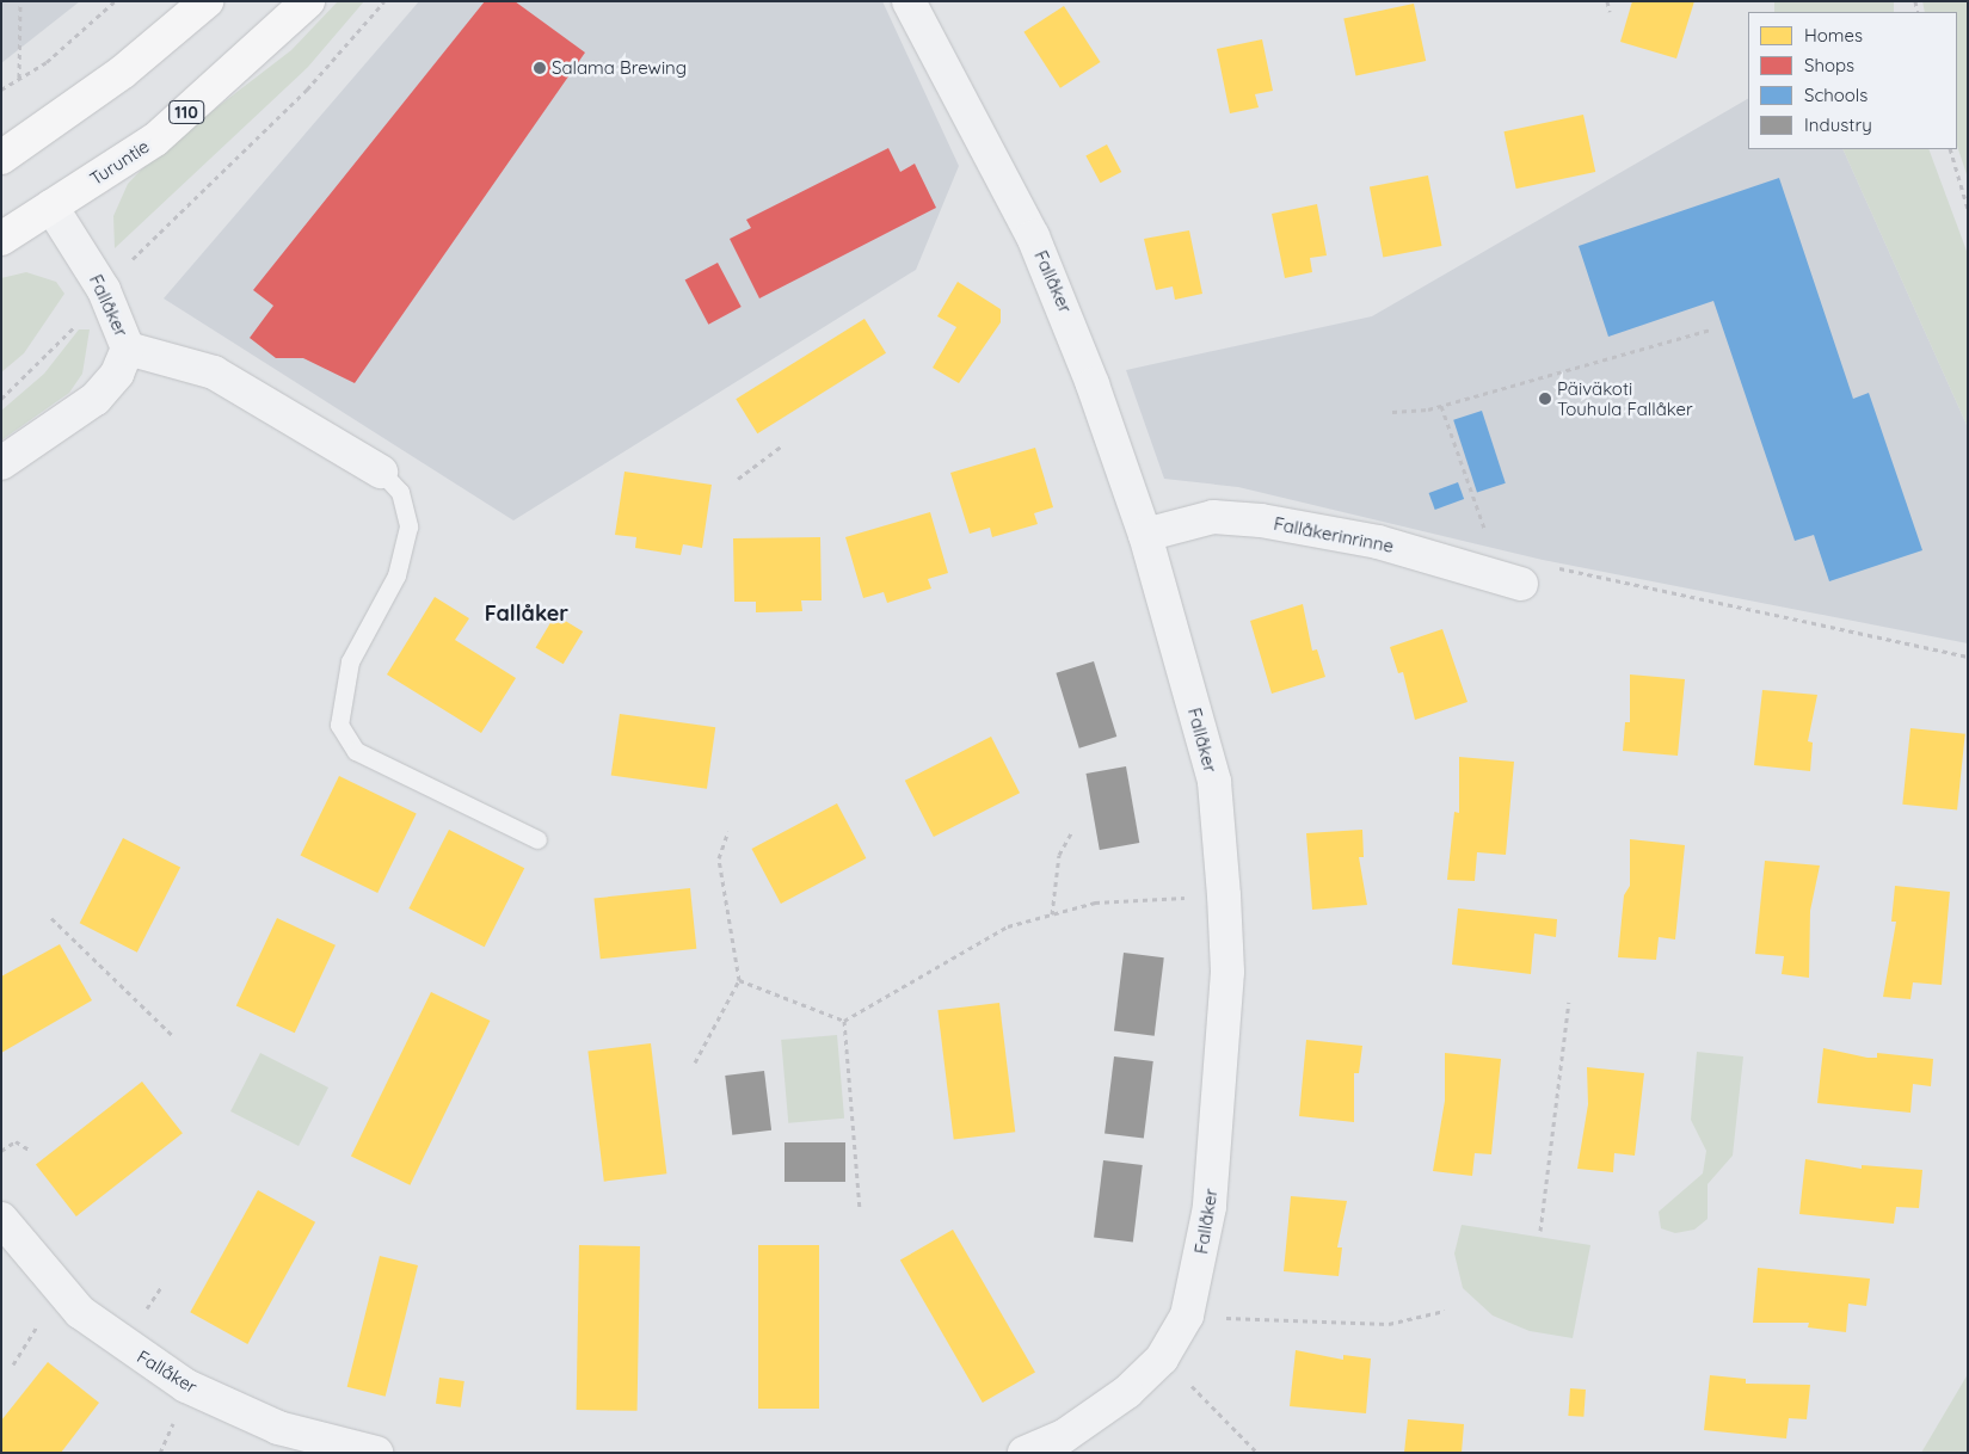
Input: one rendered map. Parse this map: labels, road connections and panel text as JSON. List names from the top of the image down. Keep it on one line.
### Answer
{"streets":{"main road":["110","Turuntie"],"street":["Fallåker","Fallåkerinrinne"]},"crossings":[["Turuntie","Fallåker"],["Fallåker","Fallåkerinrinne"]],"districts":["Fallåker"],"places":["Salama Brewing","Päiväkoti Touhula Fallåker"],"legend":["Homes","Shops","Schools","Industry"]}
